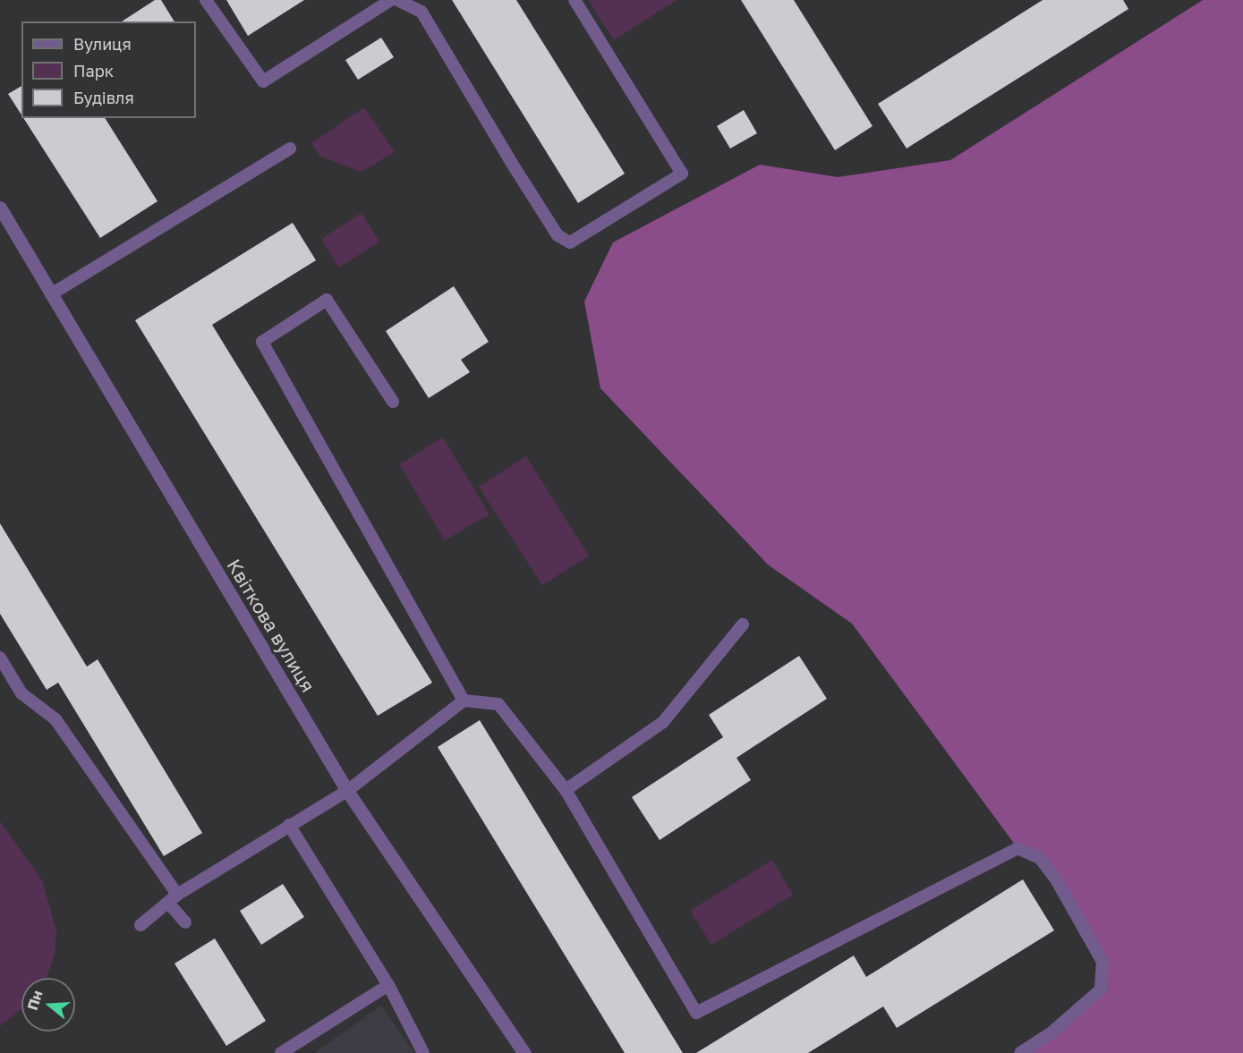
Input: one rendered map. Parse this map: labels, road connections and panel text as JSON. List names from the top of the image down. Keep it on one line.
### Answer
{"streets":{"street":["Квіткова вулиця"]},"legend":["Вулиця","Парк","Будівля"],"north":"left"}
